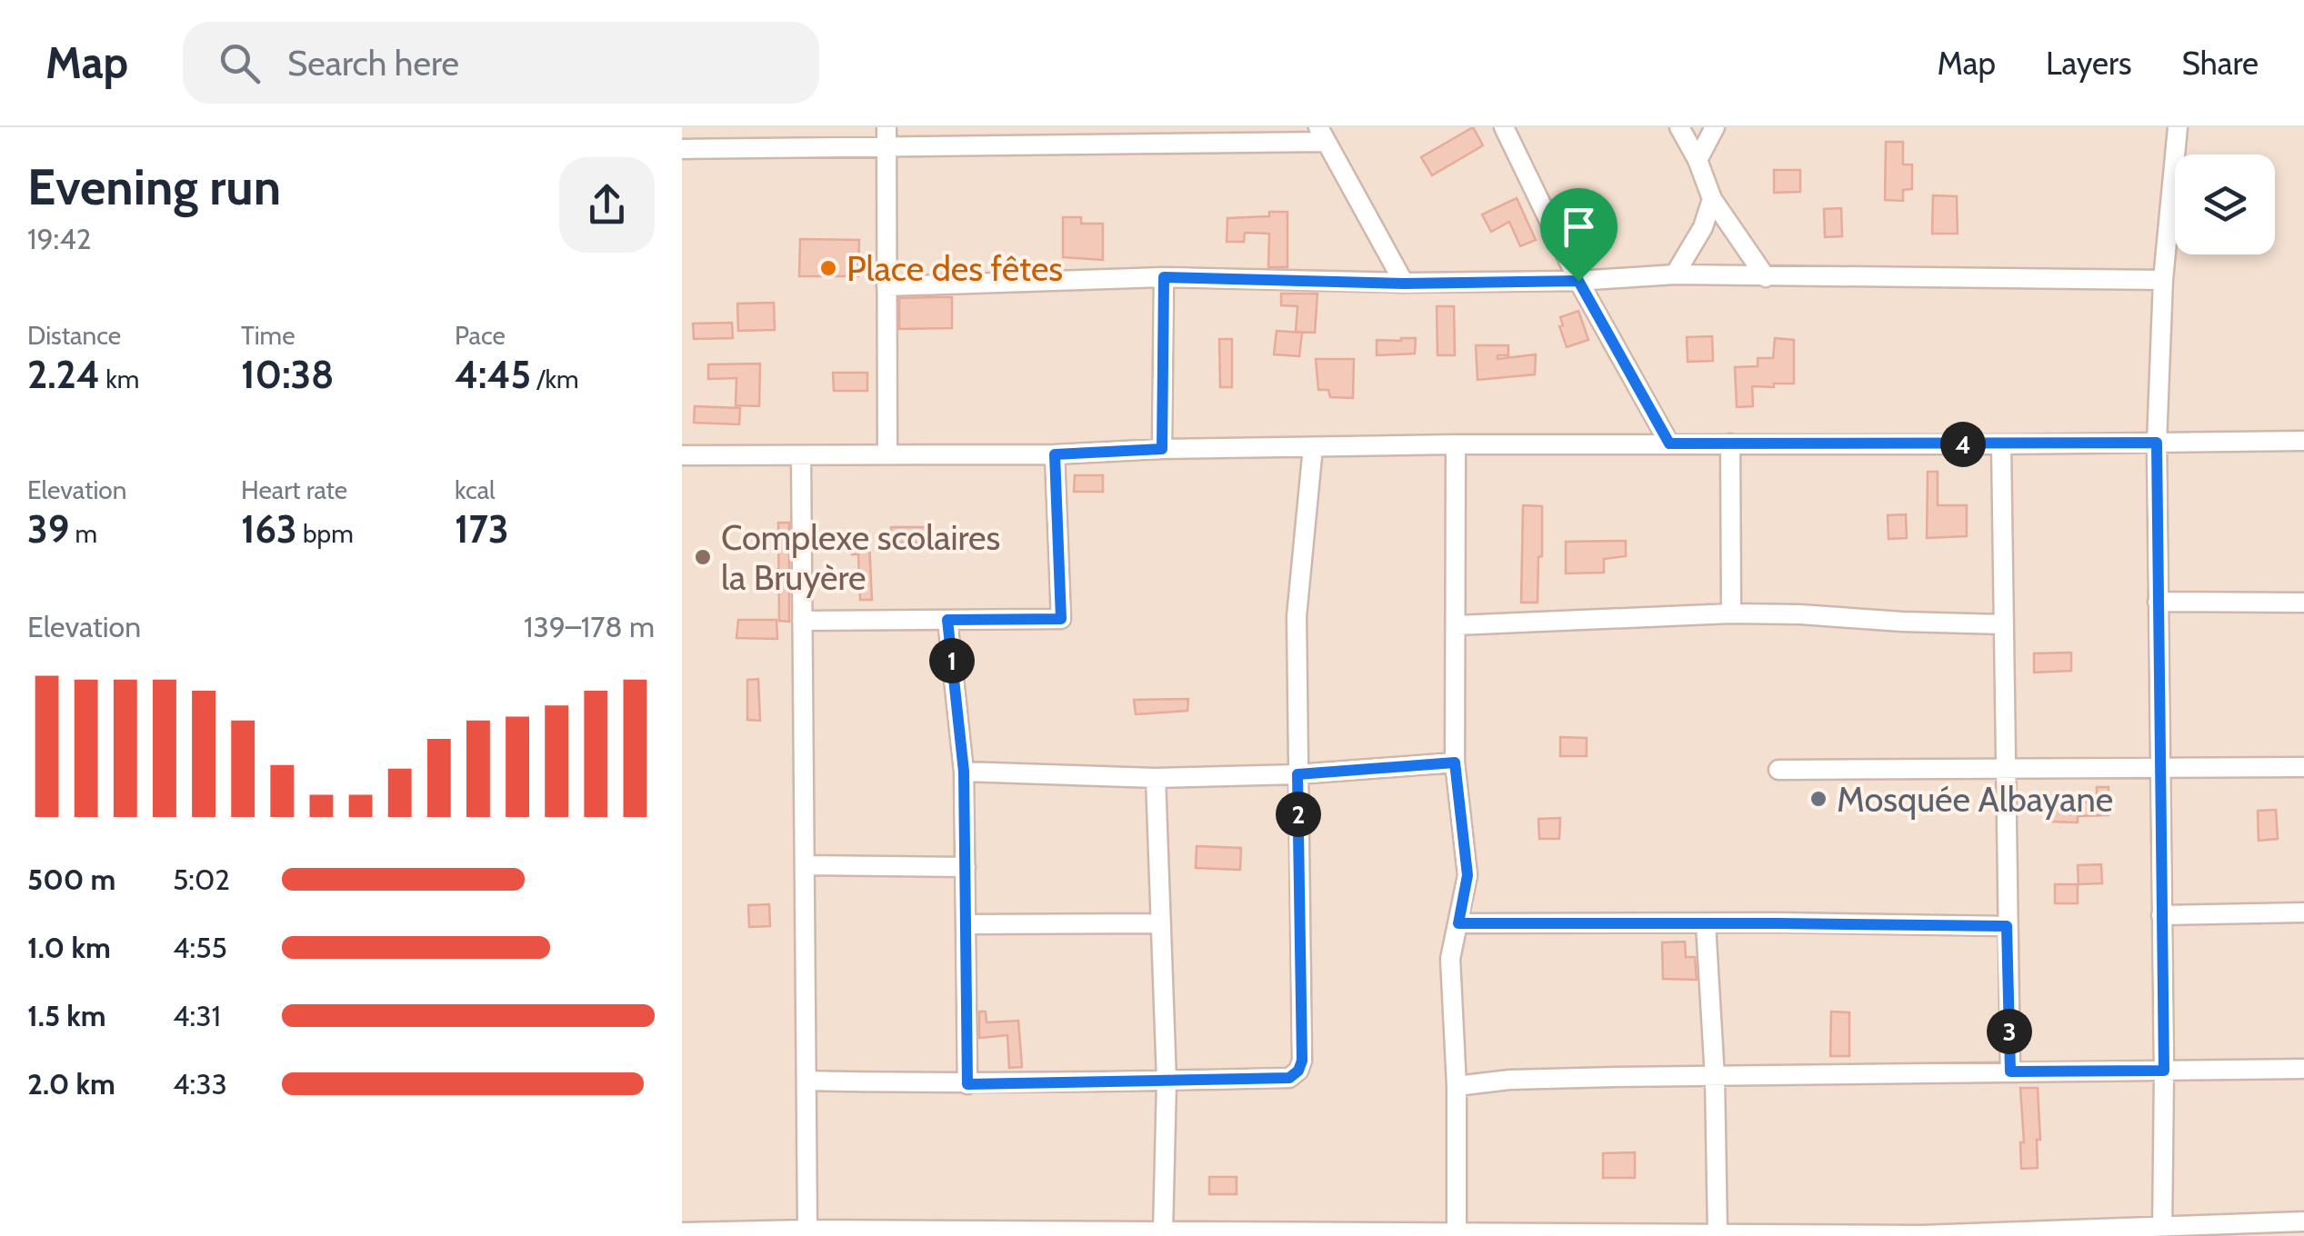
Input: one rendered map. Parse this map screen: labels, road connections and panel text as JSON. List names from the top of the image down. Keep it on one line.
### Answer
{"places":["Place des fêtes","Complexe scolaires la Bruyère","Mosquée Albayane"],"page":{"header":"Map","search":"Search here","nav":["Map","Layers","Share"],"heading":["Evening run","19:42"],"stats":[["Distance","2.24 km"],["Time","10:38"],["Pace","4:45 /km"],["Elevation","39 m"],["Heart rate","163 bpm"],["kcal","173"]],"pins":["4","1","2","3"],"chart":["Elevation","139–178 m"],"list":[{"name":"500 m","note":"5:02"},{"name":"1.0 km","note":"4:55"},{"name":"1.5 km","note":"4:31"},{"name":"2.0 km","note":"4:33"}]}}
